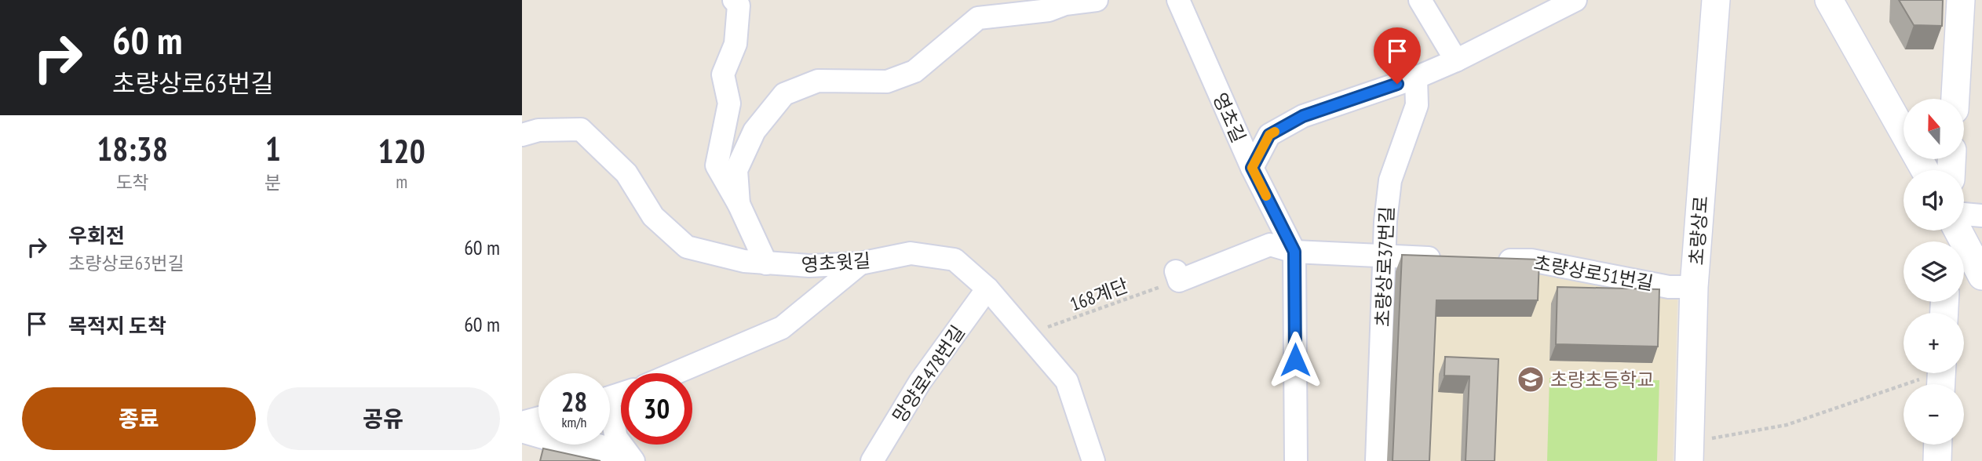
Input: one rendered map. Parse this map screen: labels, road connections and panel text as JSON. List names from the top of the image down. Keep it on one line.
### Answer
{"streets":{"street":["영초길","초량상로","영초윗길","초량상로37번길","초량상로51번길","망양로478번길"],"path":["168계단"]},"crossings":[["초량상로","초량상로51번길"],["영초윗길","168계단"],["영초윗길","망양로478번길"]],"places":{"school or university":["초량초등학교"]},"north":"top","page":{"turn":["60 m","초량상로63번길"],"map_buttons":["+","−"],"eta":["18:38","도착","1","분","120","m"],"list":[{"name":"우회전","note":"초량상로63번길","value":"60 m"},{"name":"목적지 도착","value":"60 m"}],"speed":"28 km/h","limit":"30","buttons":["종료","공유"]}}
